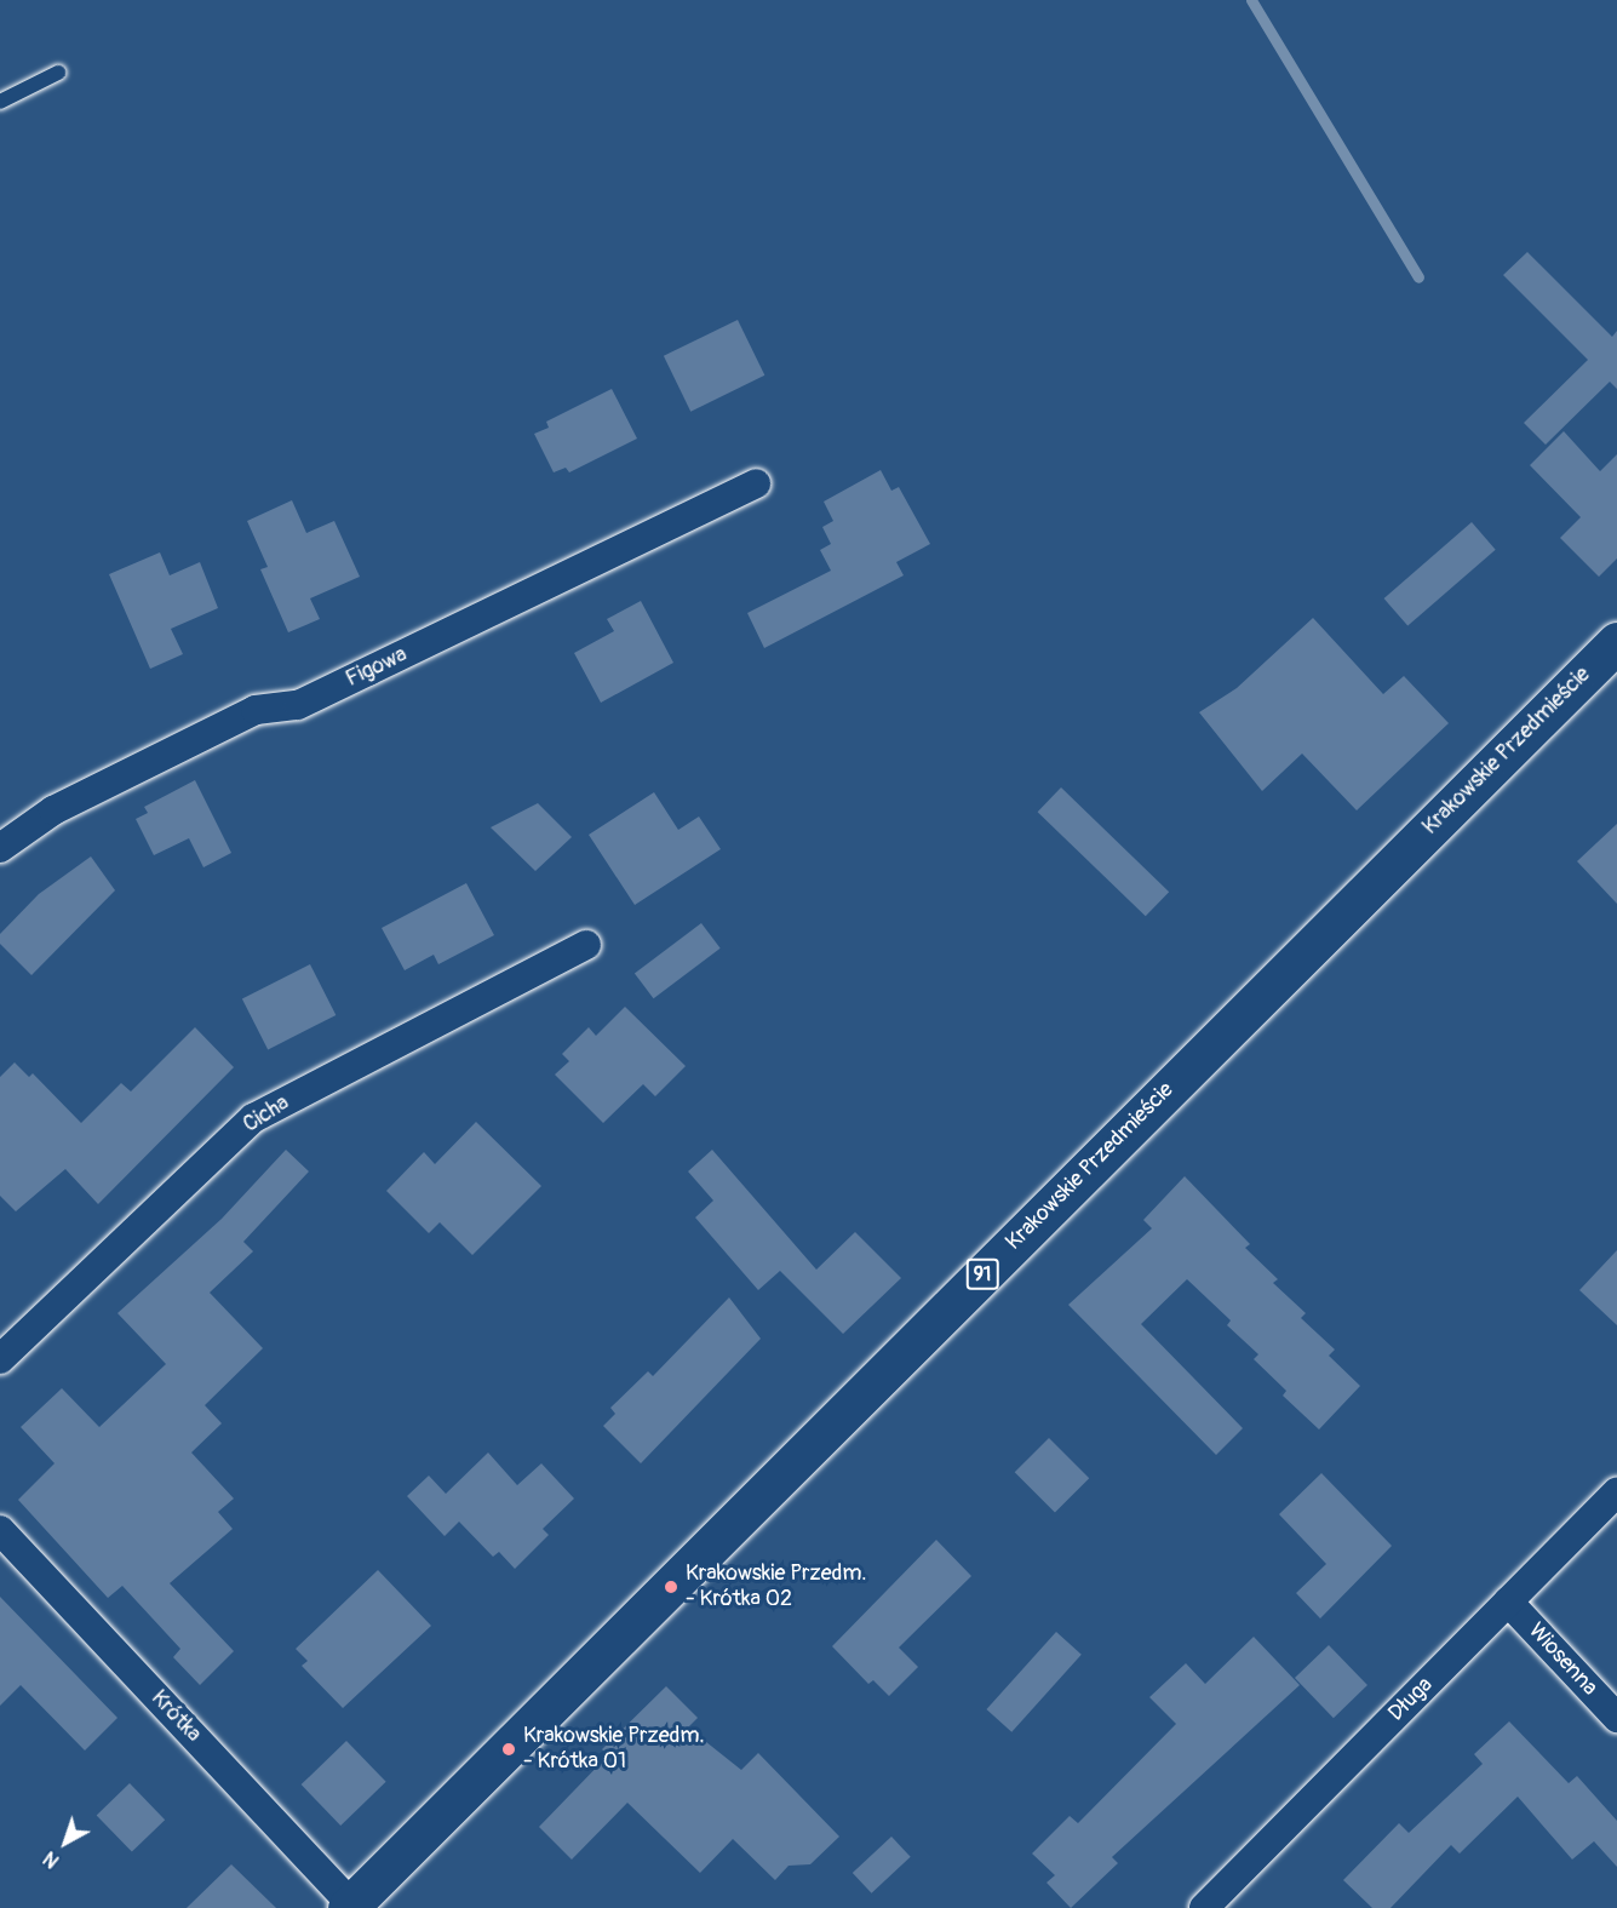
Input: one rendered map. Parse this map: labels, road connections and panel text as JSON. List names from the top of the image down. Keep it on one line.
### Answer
{"streets":{"main road":["Krakowskie Przedmieście","91"],"street":["Figowa","Cicha","Wiosenna","Długa","Krótka"]},"crossings":[["Krakowskie Przedmieście","Krótka"],["Wiosenna","Długa"]],"places":["Krakowskie Przedm. - Krótka 02","Krakowskie Przedm. - Krótka 01"],"north":"bottom left"}
